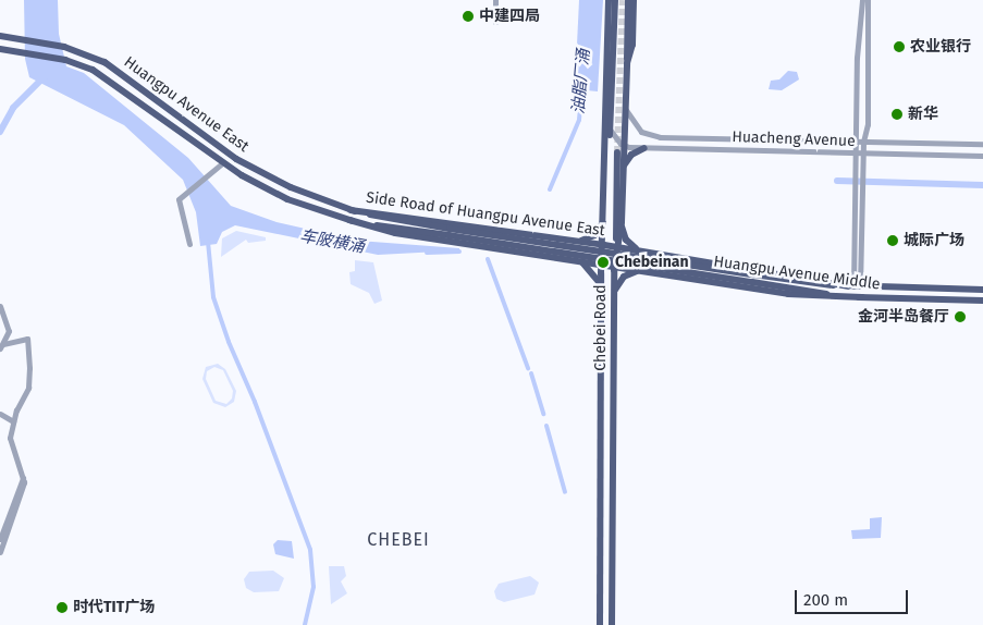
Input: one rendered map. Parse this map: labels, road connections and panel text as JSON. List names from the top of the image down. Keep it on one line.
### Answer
{"streets":{"main road":["Huangpu Avenue East","Side Road of Huangpu Avenue East","Huangpu Avenue Middle","Chebei Road"],"street":["Huacheng Avenue"]},"crossings":[["Huangpu Avenue East","Side Road of Huangpu Avenue East"],["Huangpu Avenue East","Huangpu Avenue Middle"],["Huacheng Avenue","Chebei Road"],["Side Road of Huangpu Avenue East","Huangpu Avenue Middle"],["Side Road of Huangpu Avenue East","Chebei Road"]],"districts":["CHEBEI"],"water":["油脂厂涌","车陂横涌"],"places":["中建四局","农业银行","新华","城际广场","Chebeinan","金河半岛餐厅","时代TIT广场"],"scale_bar":"200 m"}
